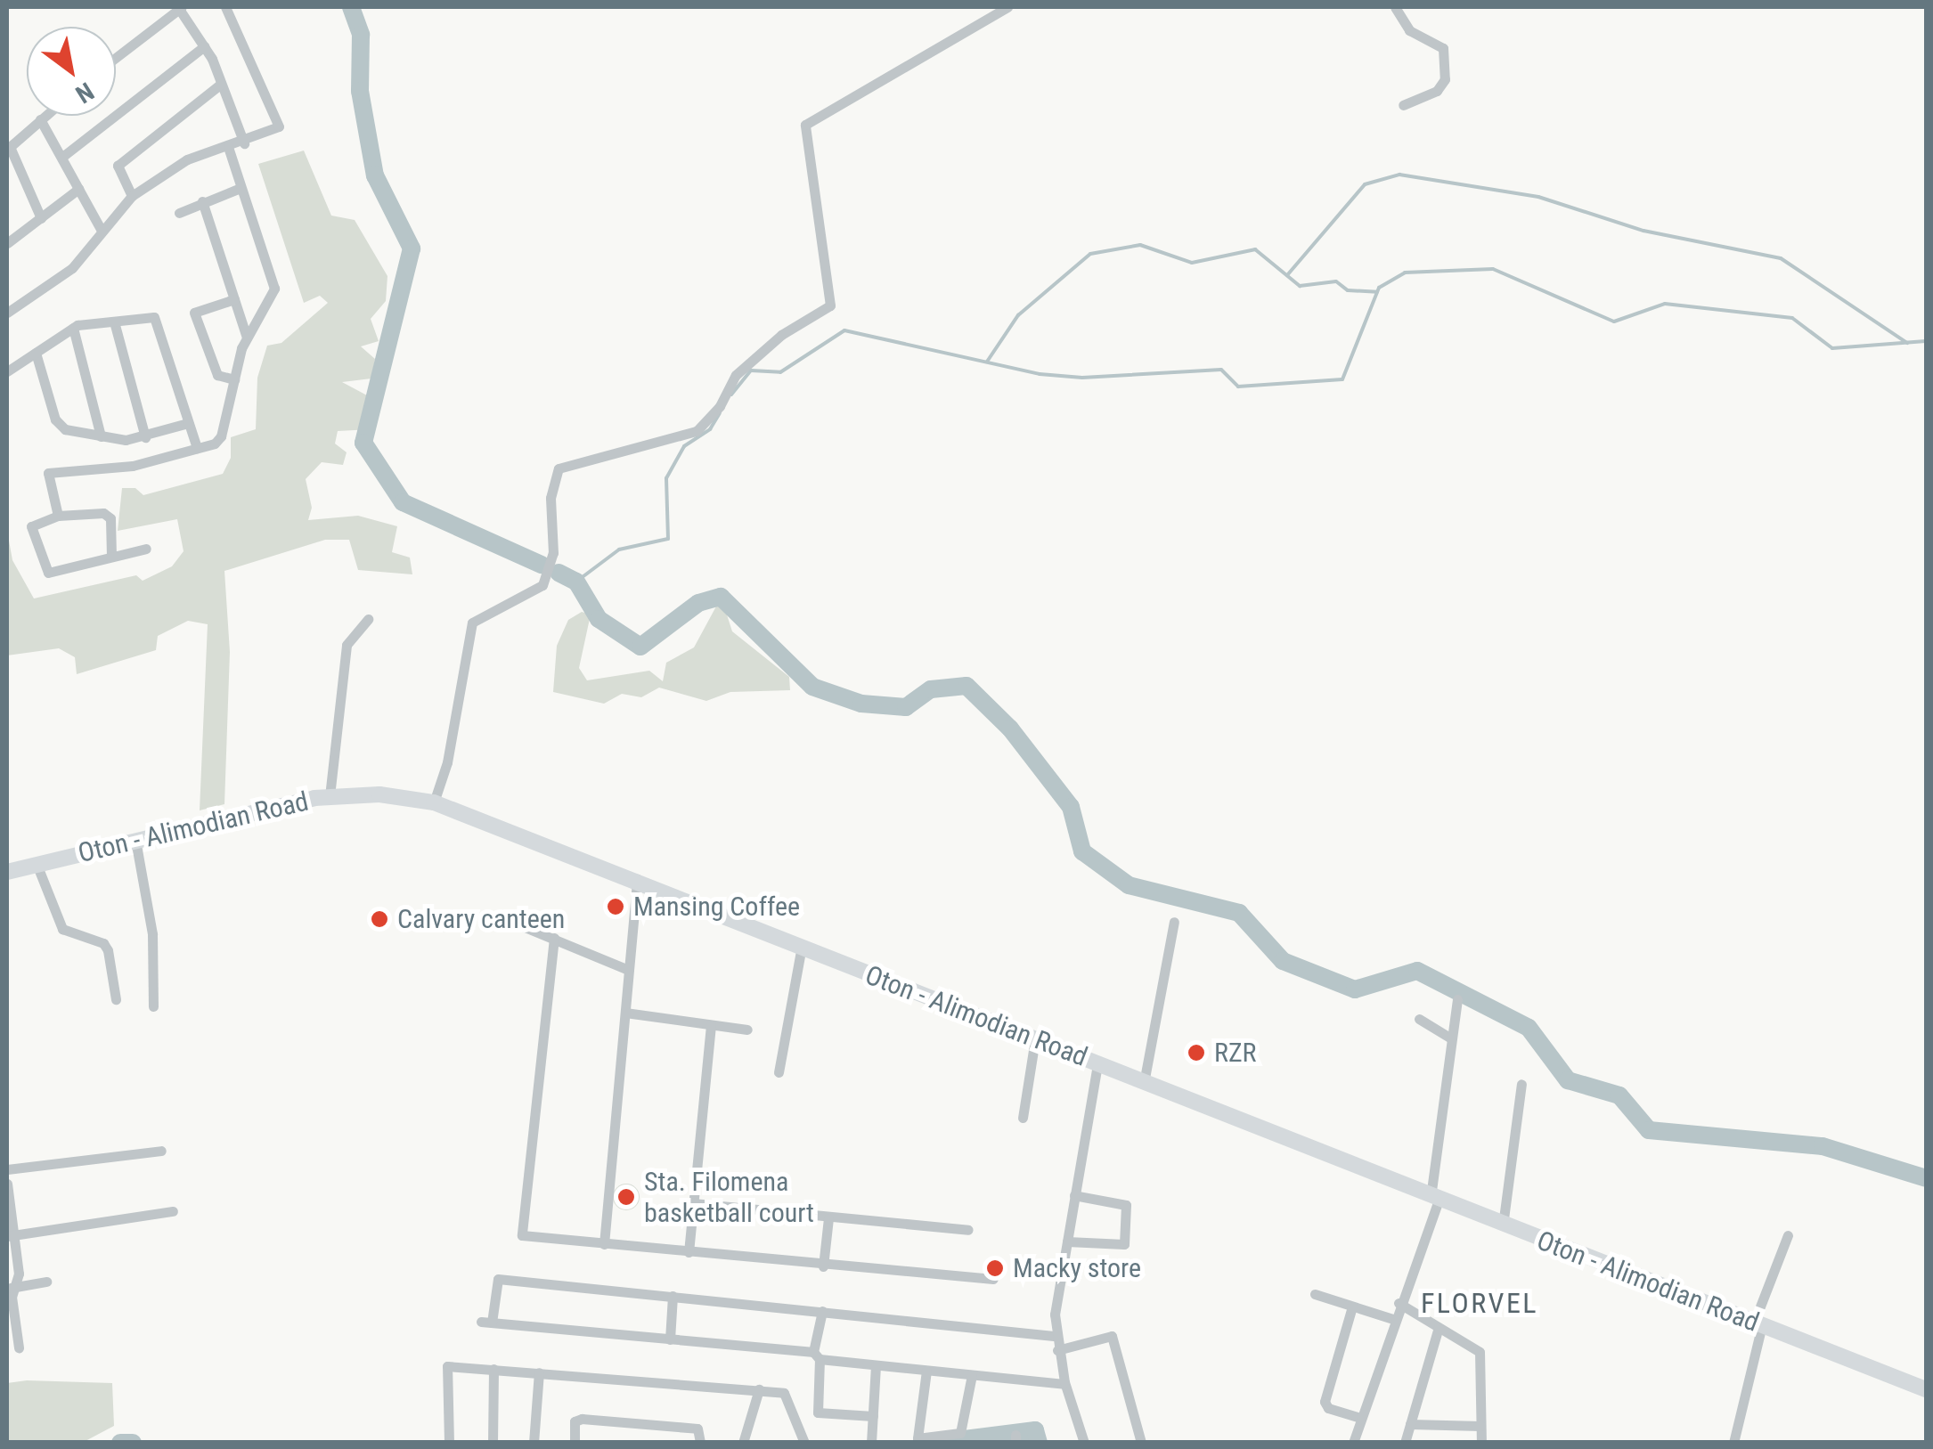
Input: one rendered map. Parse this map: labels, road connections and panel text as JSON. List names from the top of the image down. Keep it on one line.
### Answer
{"streets":{"main road":["Oton - Alimodian Road"]},"districts":["FLORVEL"],"places":["Mansing Coffee","Calvary canteen","RZR","Sta. Filomena basketball court","Macky store"],"north":"bottom right"}
